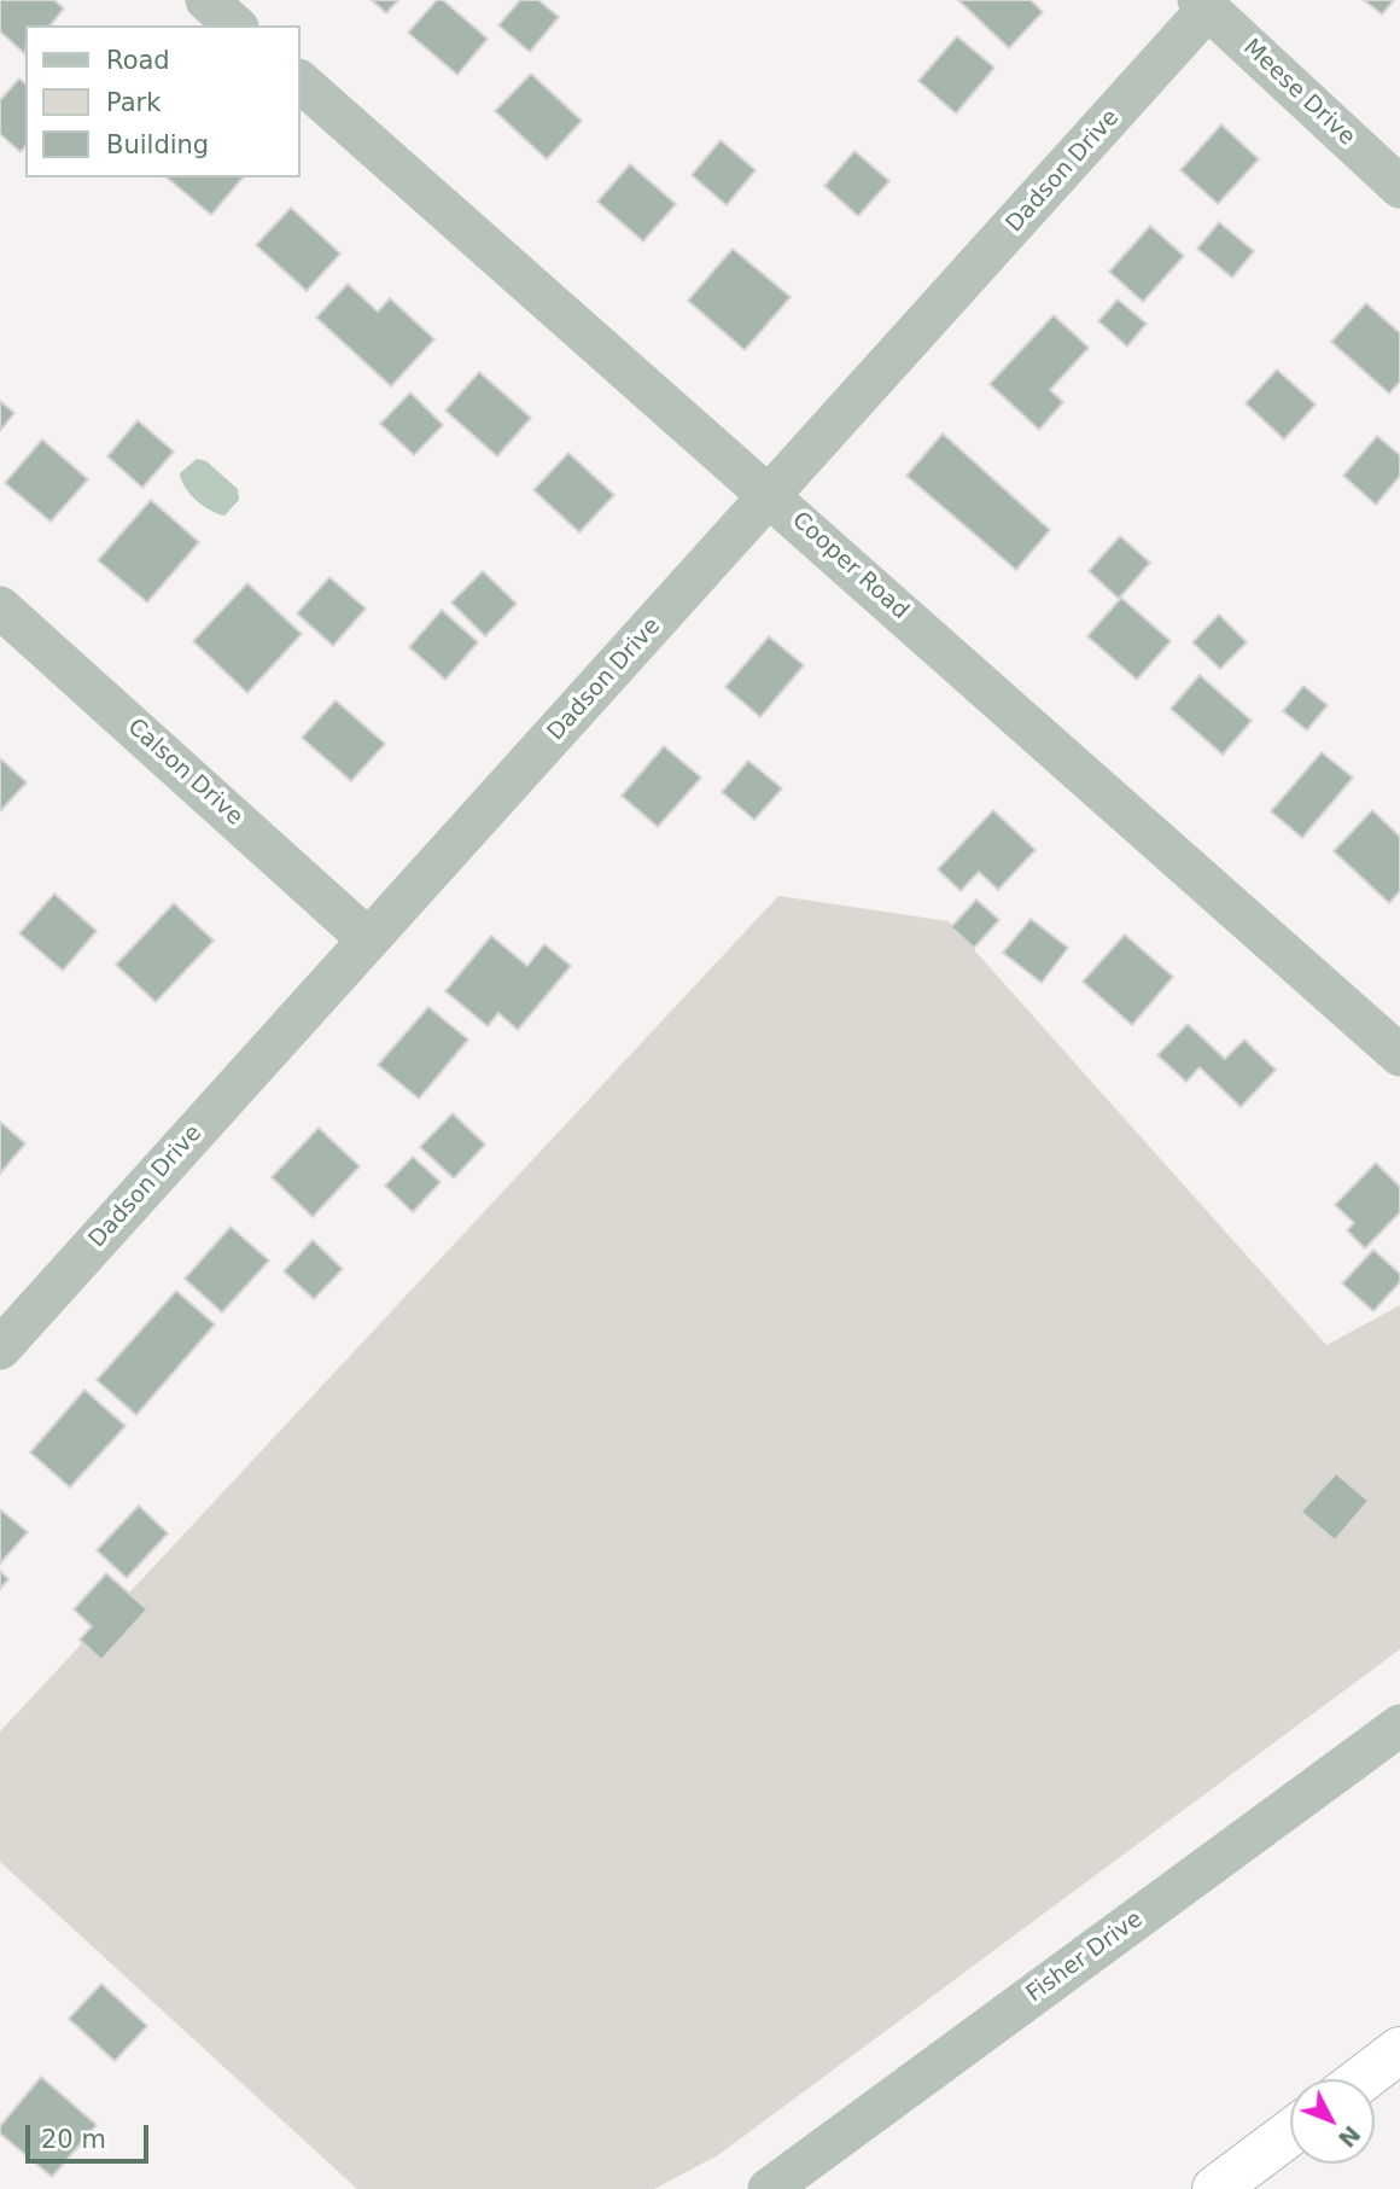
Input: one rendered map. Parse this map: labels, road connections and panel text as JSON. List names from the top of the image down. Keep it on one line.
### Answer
{"streets":{"street":["Meese Drive","Dadson Drive","Cooper Road","Calson Drive","Fisher Drive"]},"crossings":[["Meese Drive","Dadson Drive"],["Dadson Drive","Cooper Road"],["Dadson Drive","Calson Drive"]],"legend":["Road","Park","Building"],"scale_bar":"20 m","north":"bottom right"}
